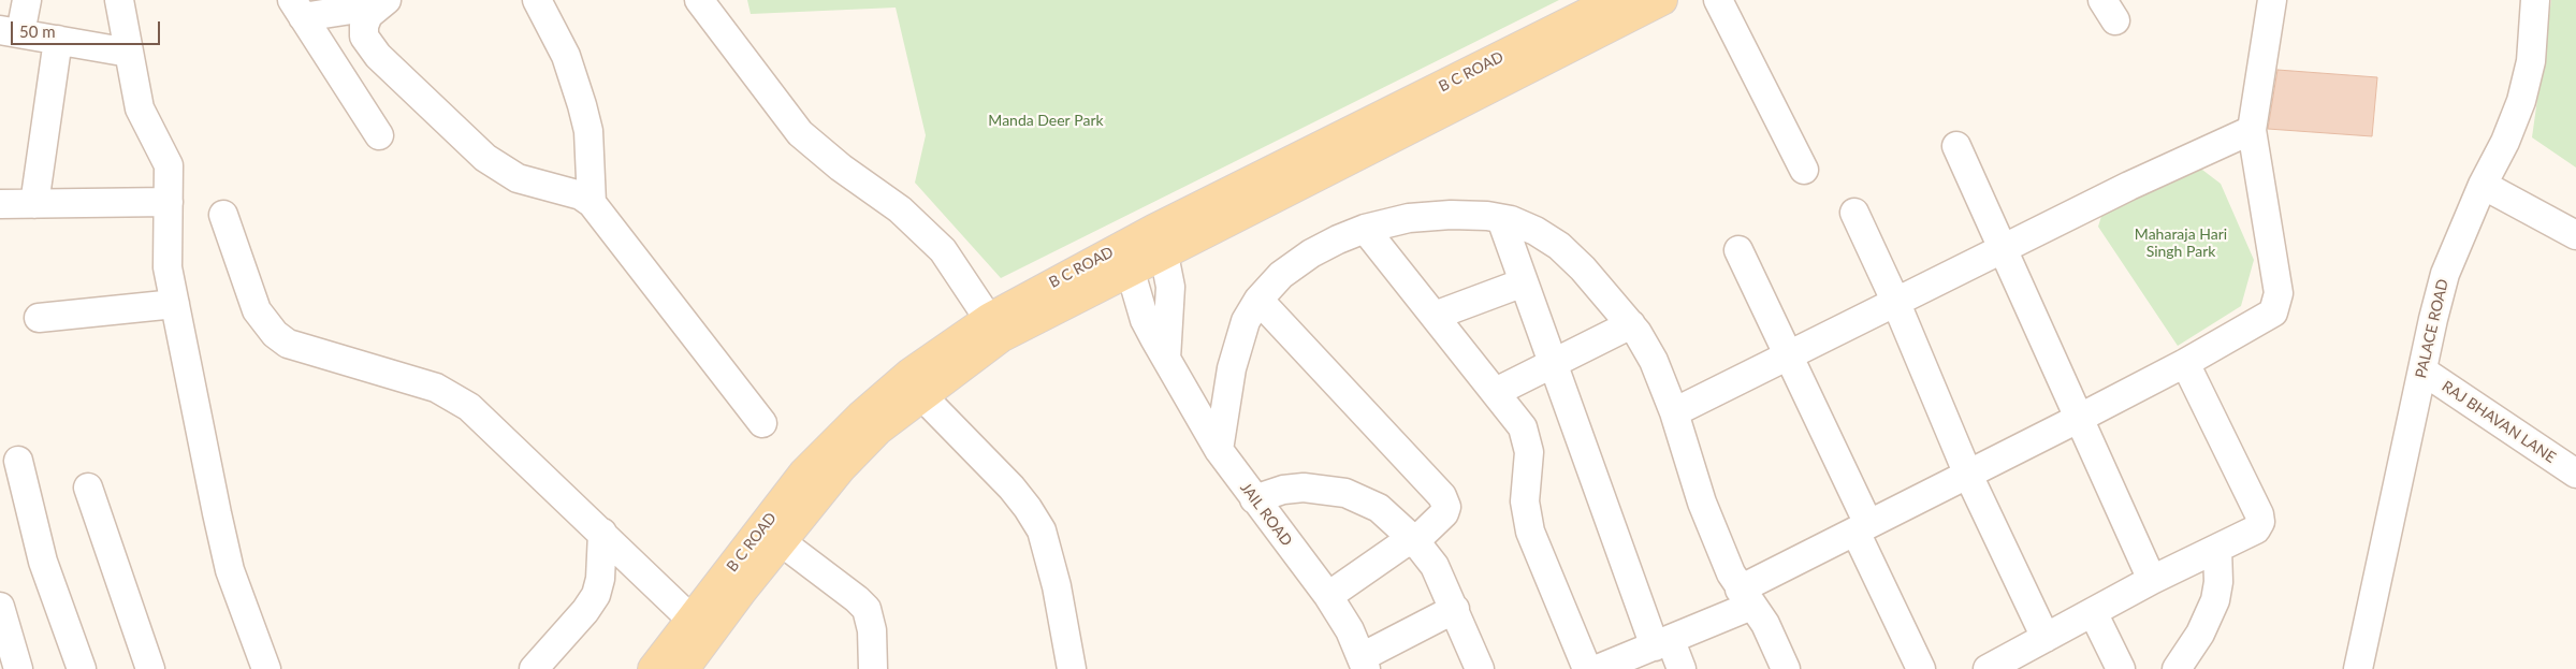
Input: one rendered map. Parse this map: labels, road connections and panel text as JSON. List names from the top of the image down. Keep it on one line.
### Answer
{"streets":{"main road":["B C ROAD"],"street":["PALACE ROAD","RAJ BHAVAN LANE","JAIL ROAD"]},"crossings":[["PALACE ROAD","RAJ BHAVAN LANE"]],"parks":["Manda Deer Park","Maharaja Hari Singh Park"],"scale_bar":"50 m"}
